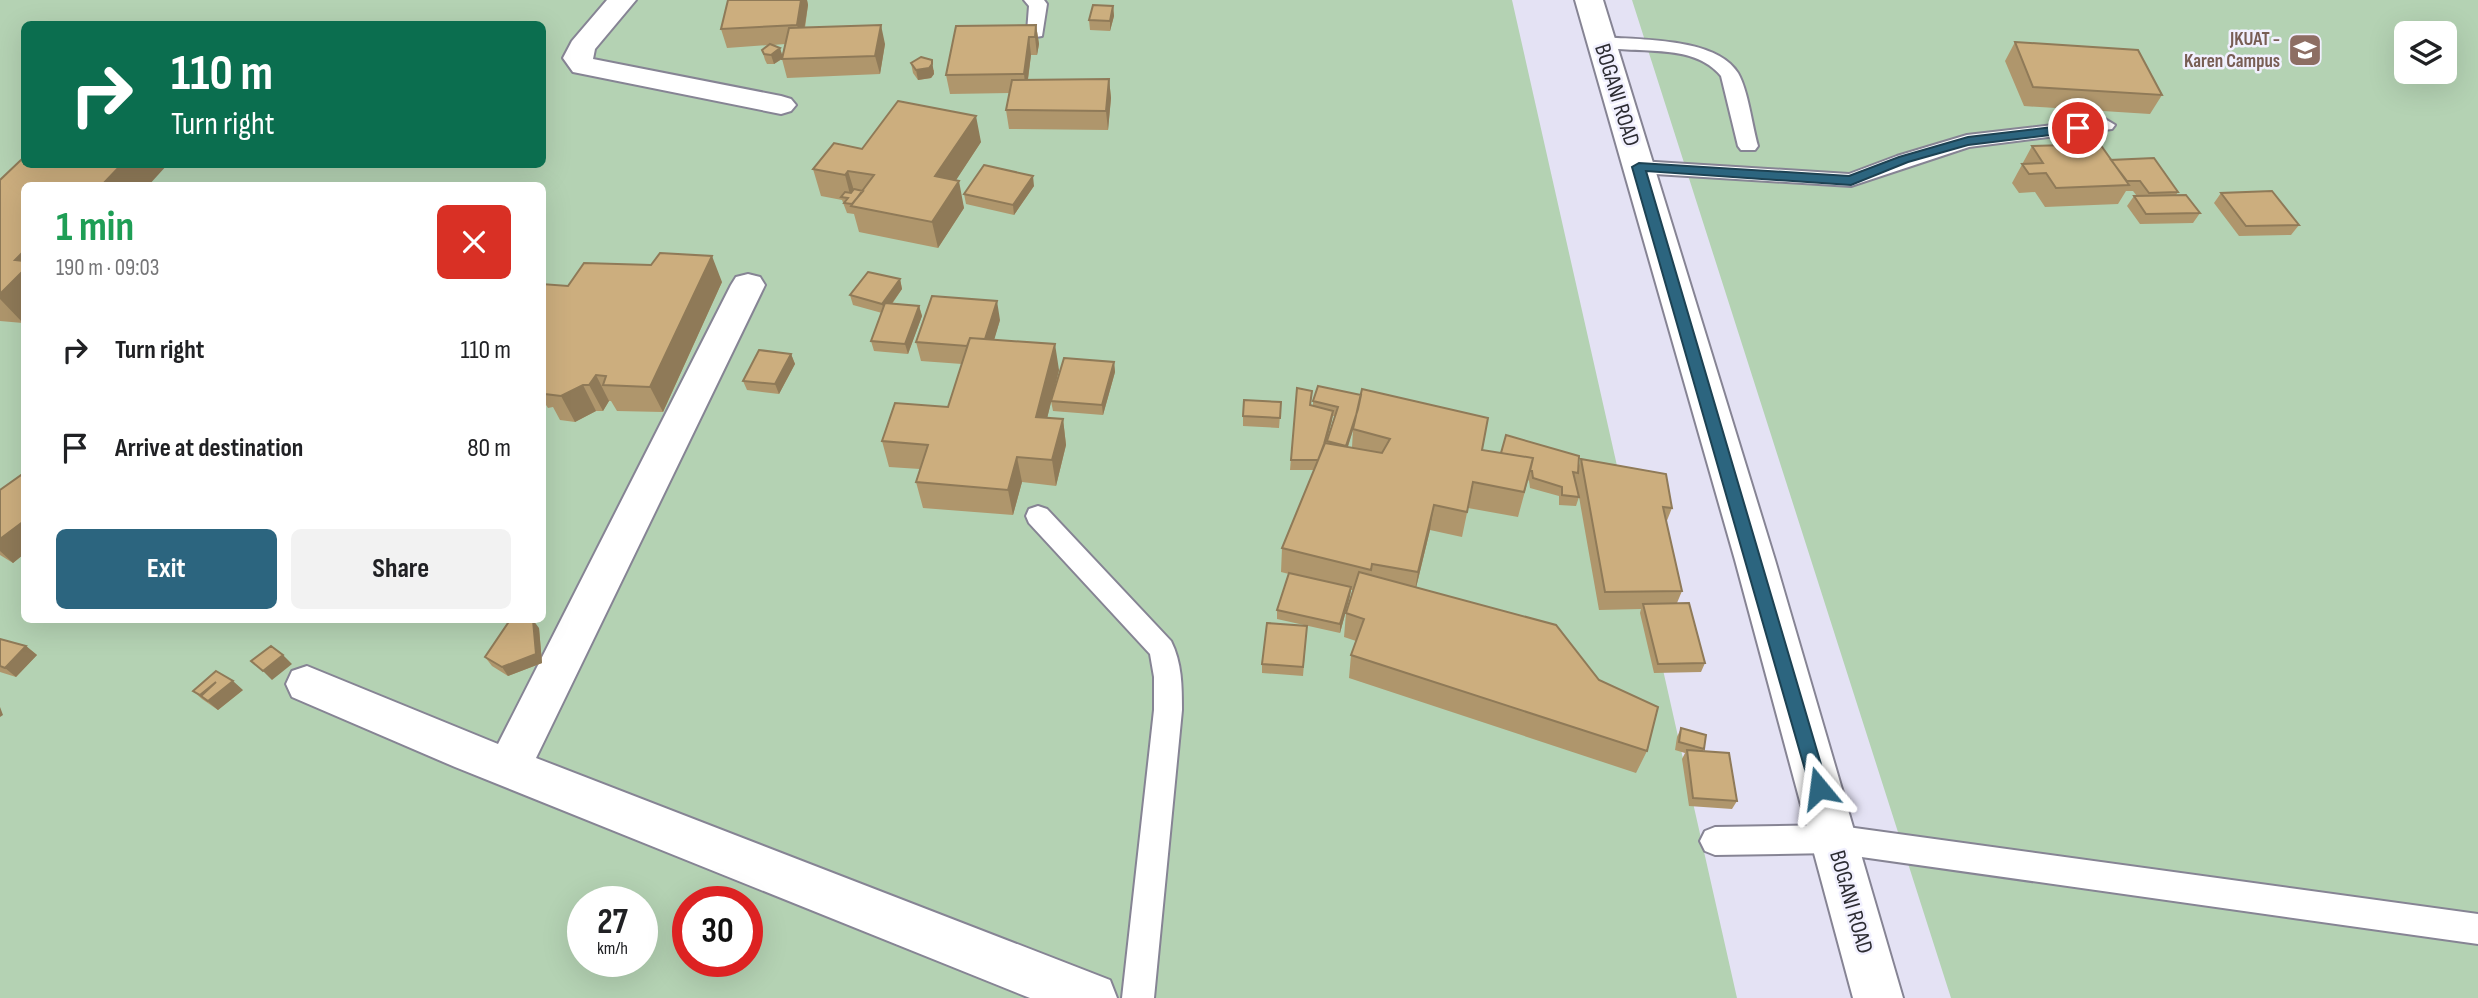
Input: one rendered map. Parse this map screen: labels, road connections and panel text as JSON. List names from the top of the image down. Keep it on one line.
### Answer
{"streets":{"street":["BOGANI ROAD"]},"places":{"school or university":["JKUAT - Karen Campus"]},"page":{"turn":["110 m","Turn right"],"heading":["1 min","190 m · 09:03"],"list":[{"name":"Turn right","value":"110 m"},{"name":"Arrive at destination","value":"80 m"}],"buttons":["Exit","Share"],"speed":"27 km/h","limit":"30"}}
